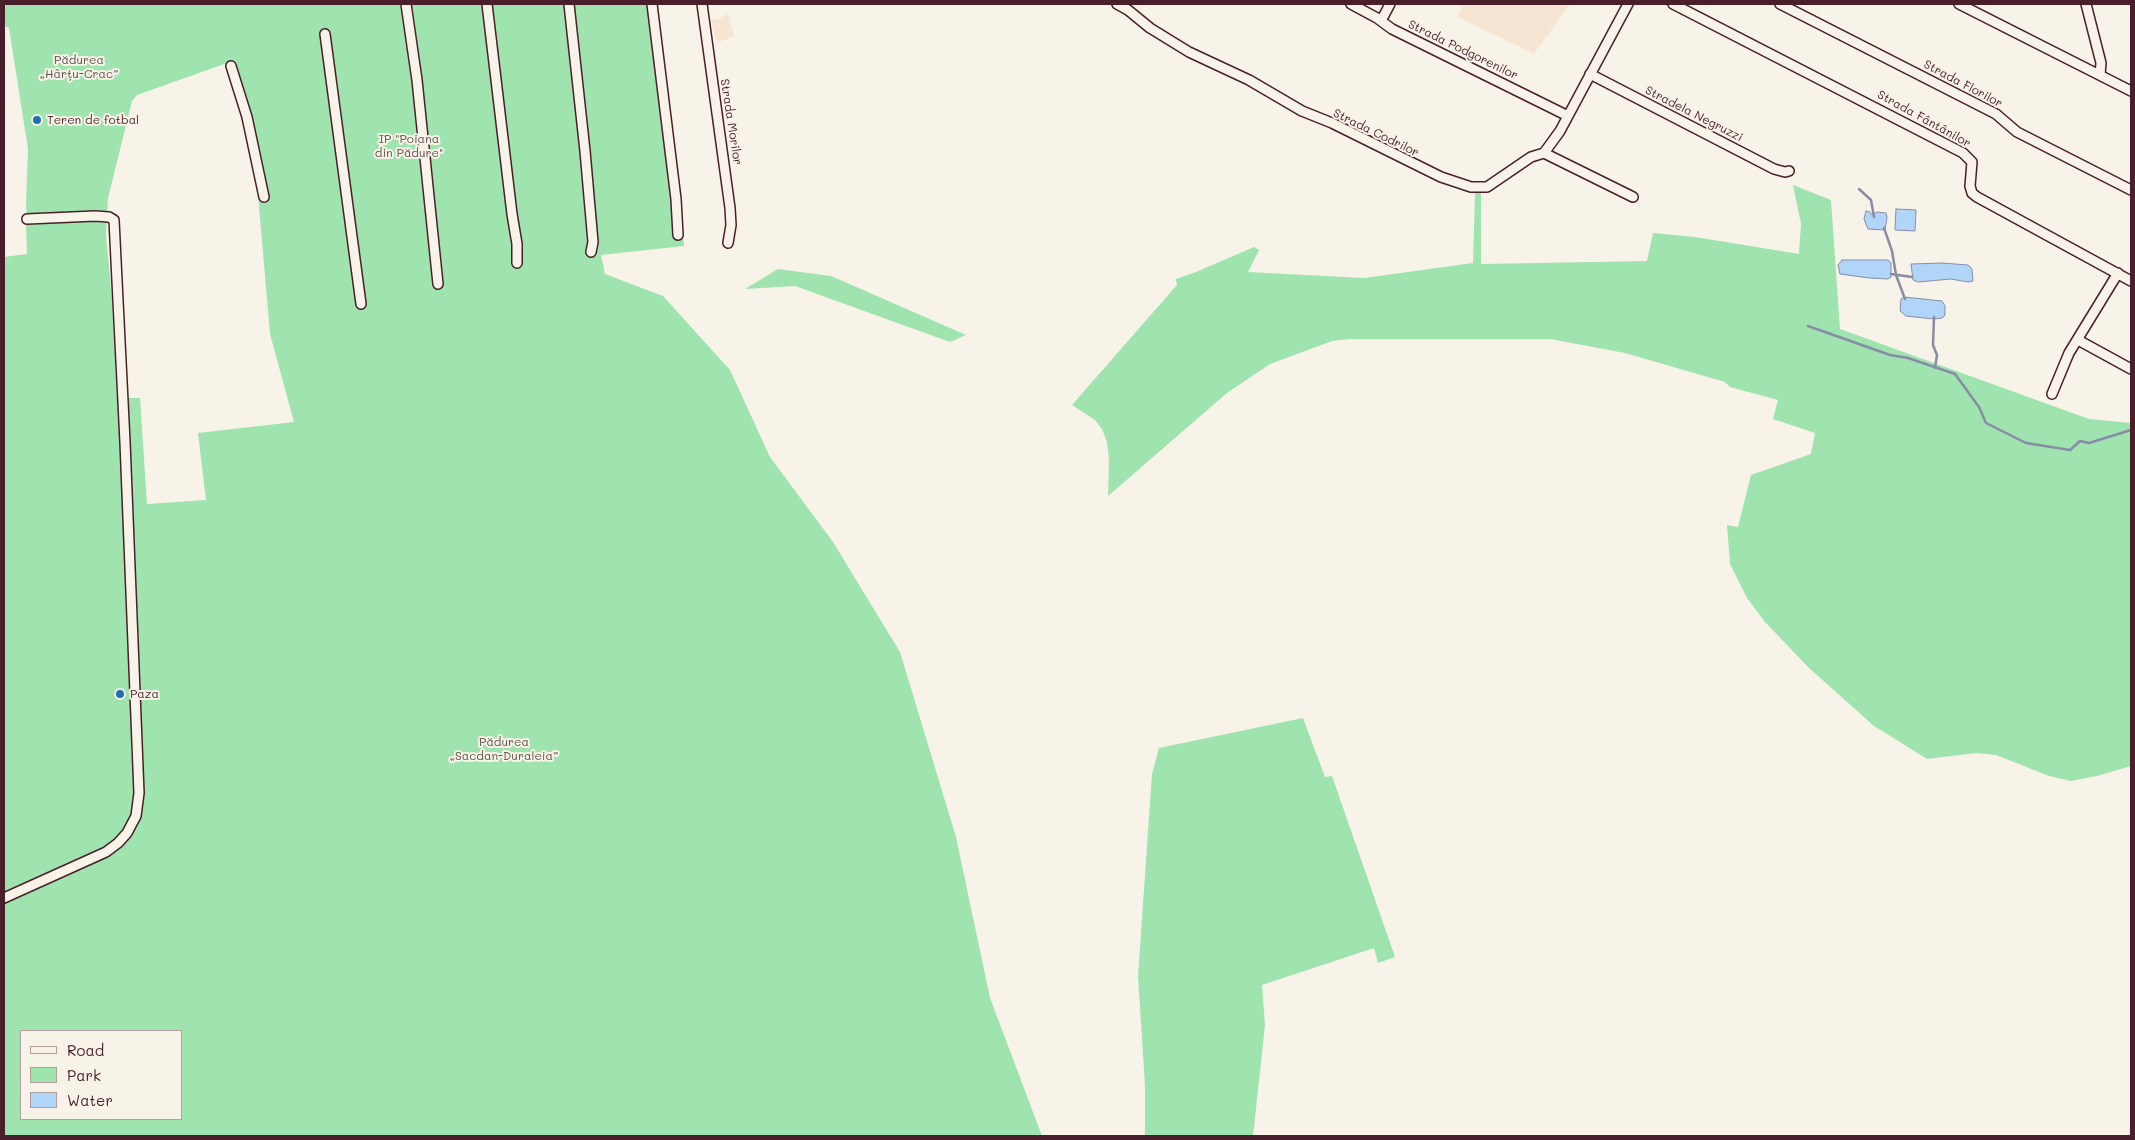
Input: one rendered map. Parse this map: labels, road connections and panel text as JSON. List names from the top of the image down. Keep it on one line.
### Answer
{"streets":{"street":["Strada Podgorenilor","Strada Florilor","Stradela Negruzzi","Strada Fântânilor","Strada Morilor","Strada Codrilor"]},"parks":["Pădurea „Hârțu-Crac”","IP \"Poiana din Pădure\"","Pădurea „Sacdan-Duraleia”"],"places":["Teren de fotbal","Paza"],"legend":["Road","Park","Water"]}
